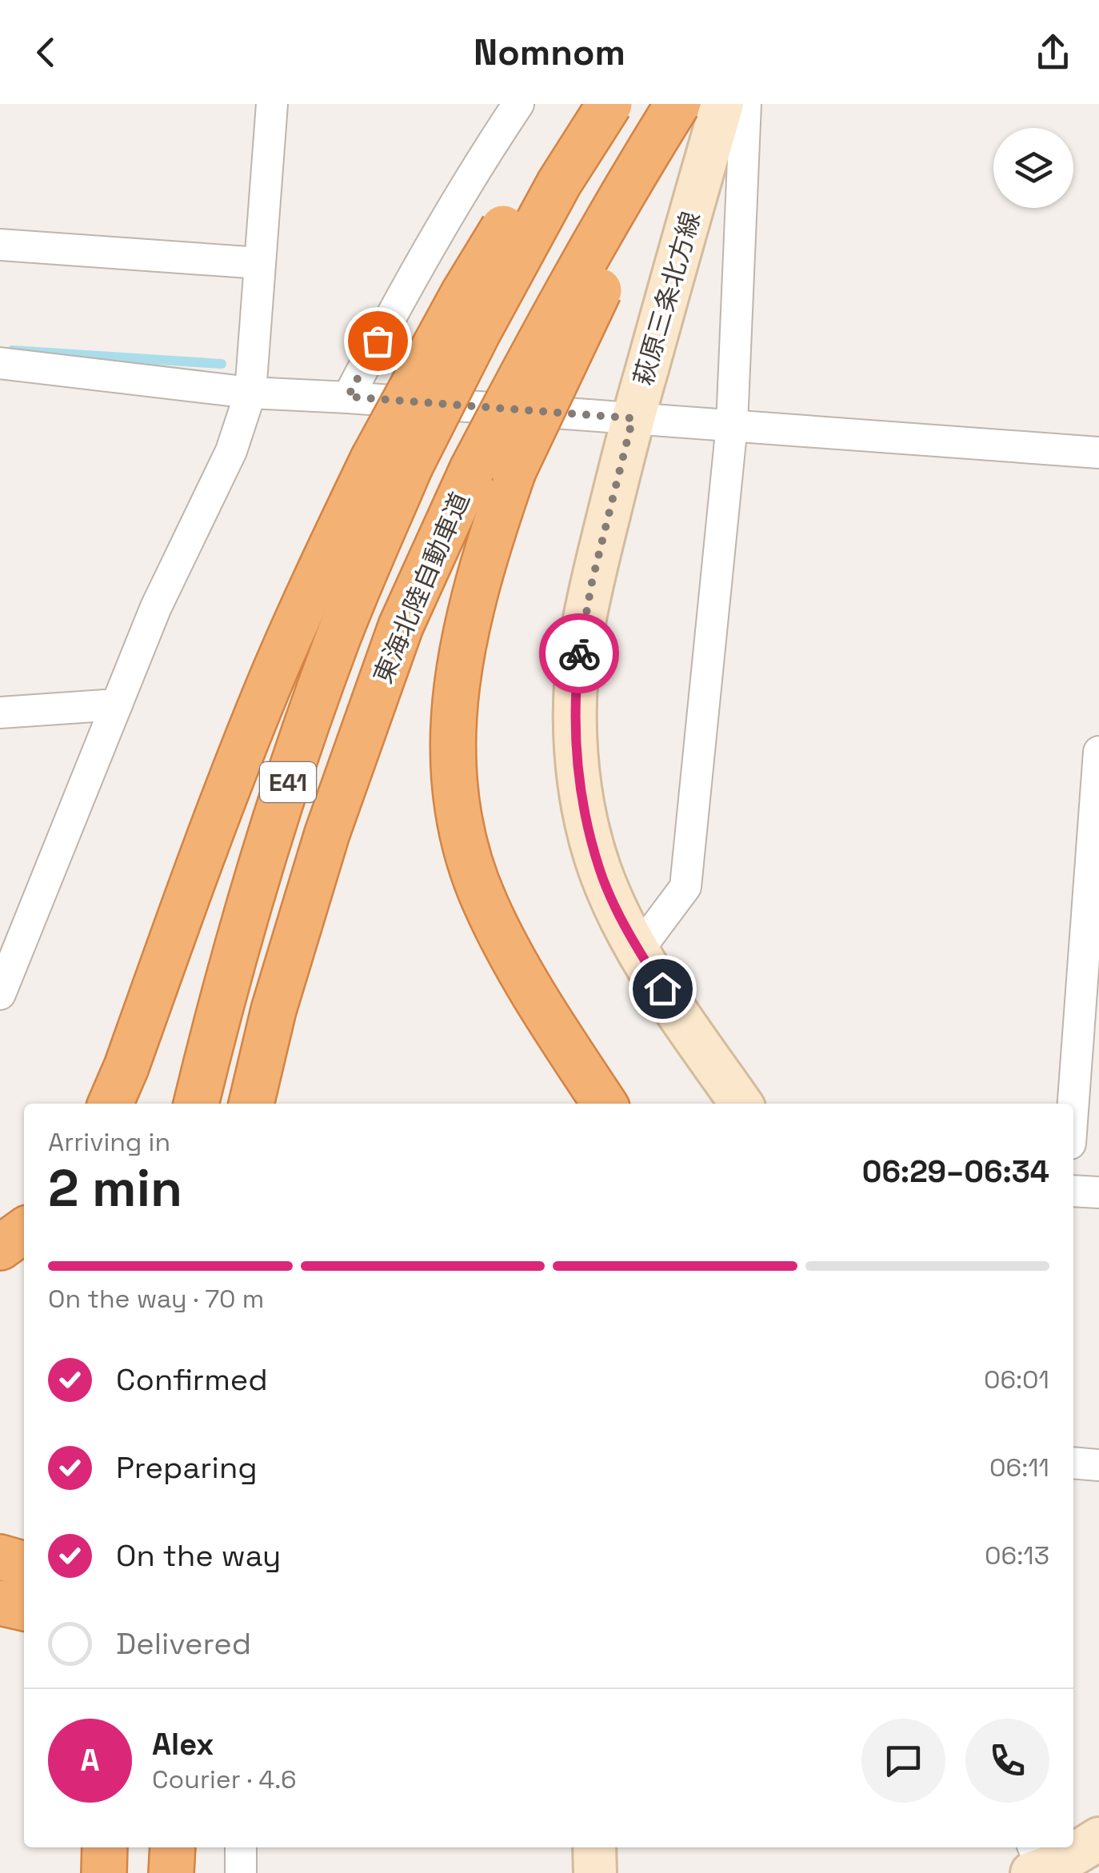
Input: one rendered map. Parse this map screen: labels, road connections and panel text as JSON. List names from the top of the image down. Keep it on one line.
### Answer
{"streets":{"highway":["東海北陸自動車道","E41"],"main road":["萩原三条北方線"]},"page":{"header":"Nomnom","heading":["2 min","Arriving in","06:29–06:34"],"panel":["Alex","Courier · 4.6"],"bar":"On the way · 70 m","list":[["Confirmed","06:01"],["Preparing","06:11"],["On the way","06:13"],"Delivered"],"round":"A"}}
